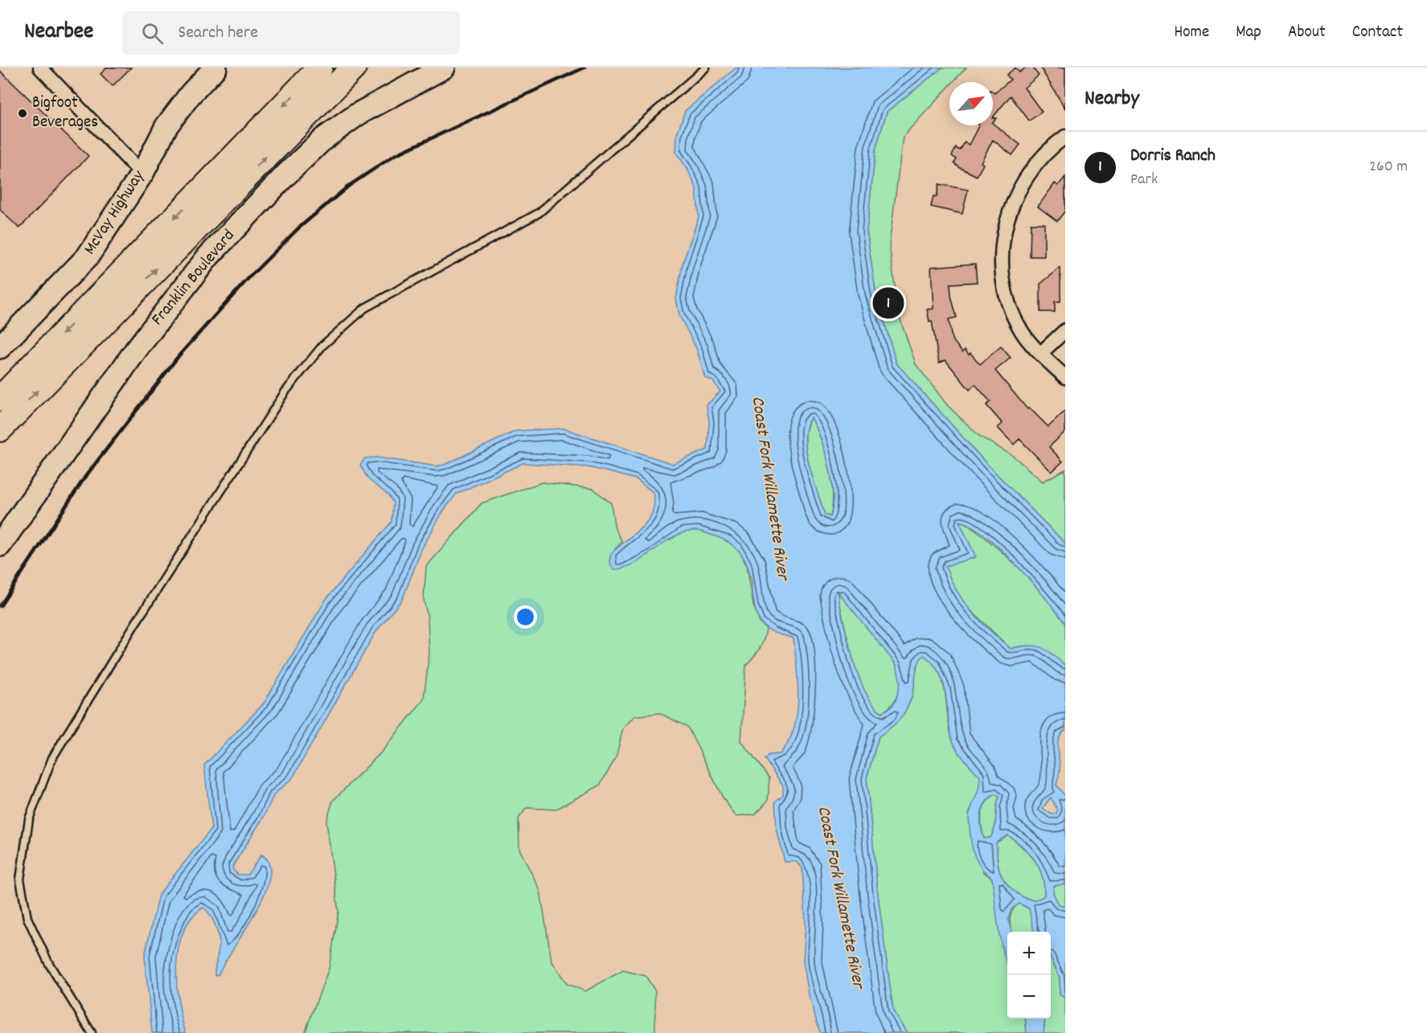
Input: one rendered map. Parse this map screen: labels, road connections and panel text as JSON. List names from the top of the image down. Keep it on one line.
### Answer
{"streets":{"main road":["McVay Highway","Franklin Boulevard"]},"water":["Coast Fork Willamette River"],"places":["Bigfoot Beverages"],"north":"top right","page":{"header":"Nearbee","search":"Search here","nav":["Home","Map","About","Contact"],"heading":"Nearby","list":[{"mark":"1","name":"Dorris Ranch","note":"Park","value":"260 m"}],"pins":"1","map_buttons":["+","−"]}}
